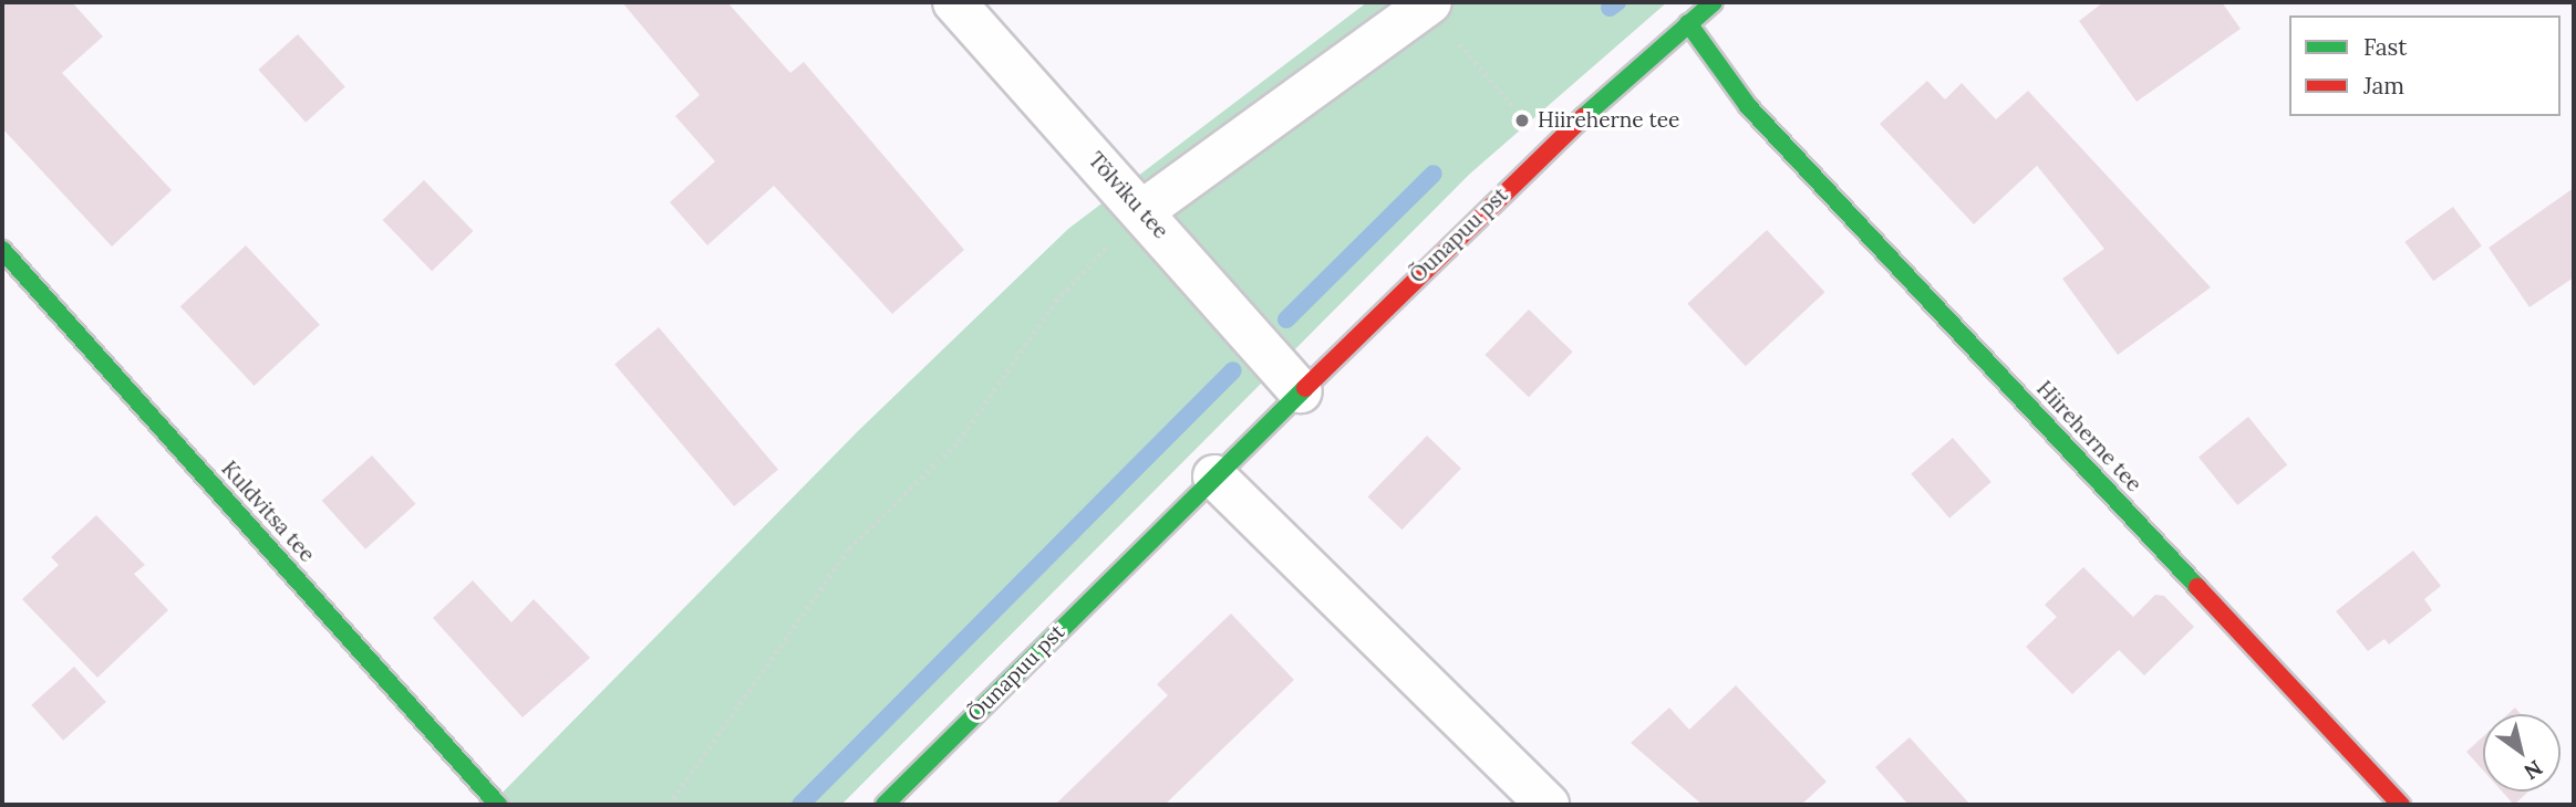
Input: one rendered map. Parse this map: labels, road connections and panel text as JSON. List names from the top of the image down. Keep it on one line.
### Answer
{"streets":{"street":["Tõlviku tee","Õunapuu pst","Hiireherne tee","Kuldvitsa tee"]},"crossings":[["Tõlviku tee","Õunapuu pst"],["Õunapuu pst","Hiireherne tee"]],"places":["Hiireherne tee"],"legend":["Fast","Jam"],"north":"bottom right"}
